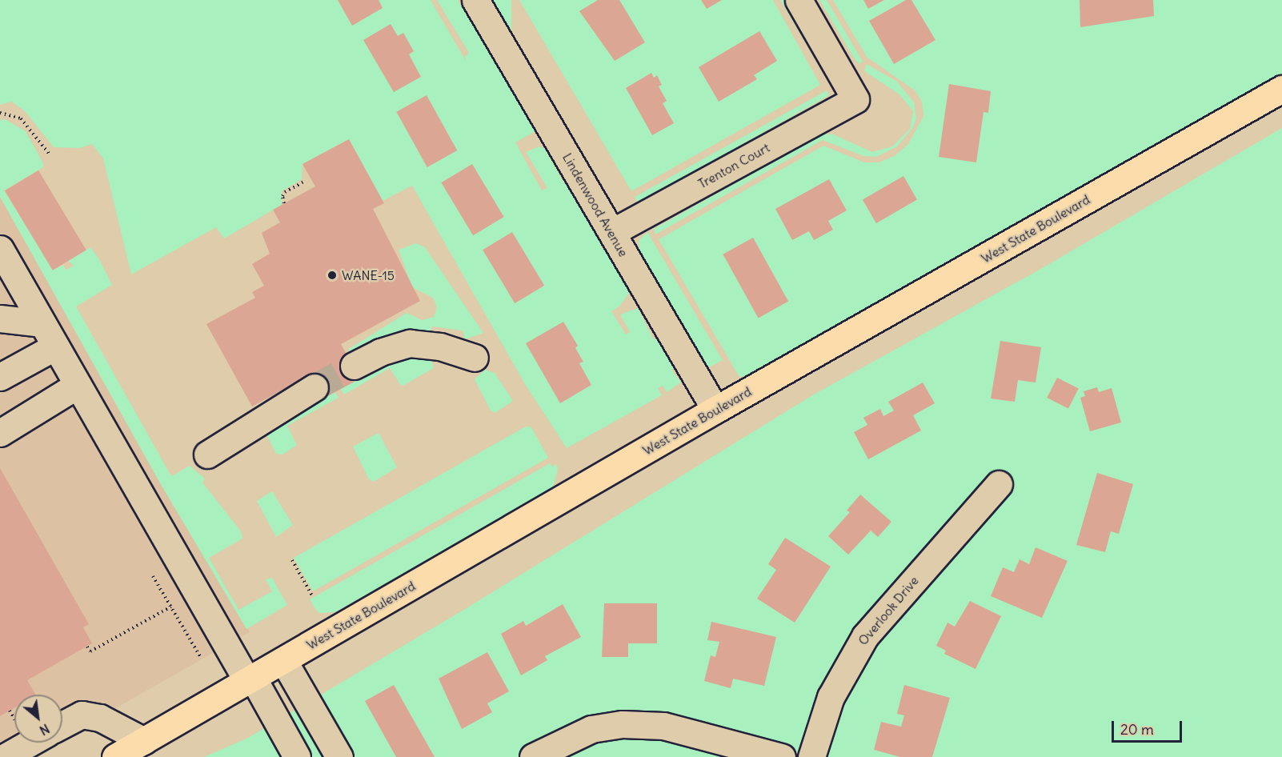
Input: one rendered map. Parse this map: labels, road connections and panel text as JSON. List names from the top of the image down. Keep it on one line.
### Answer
{"streets":{"main road":["West State Boulevard"],"street":["Trenton Court","Lindenwood Avenue","Overlook Drive"]},"crossings":[["Trenton Court","Lindenwood Avenue"],["Lindenwood Avenue","West State Boulevard"]],"places":["WANE-15"],"scale_bar":"20 m","north":"bottom right"}
